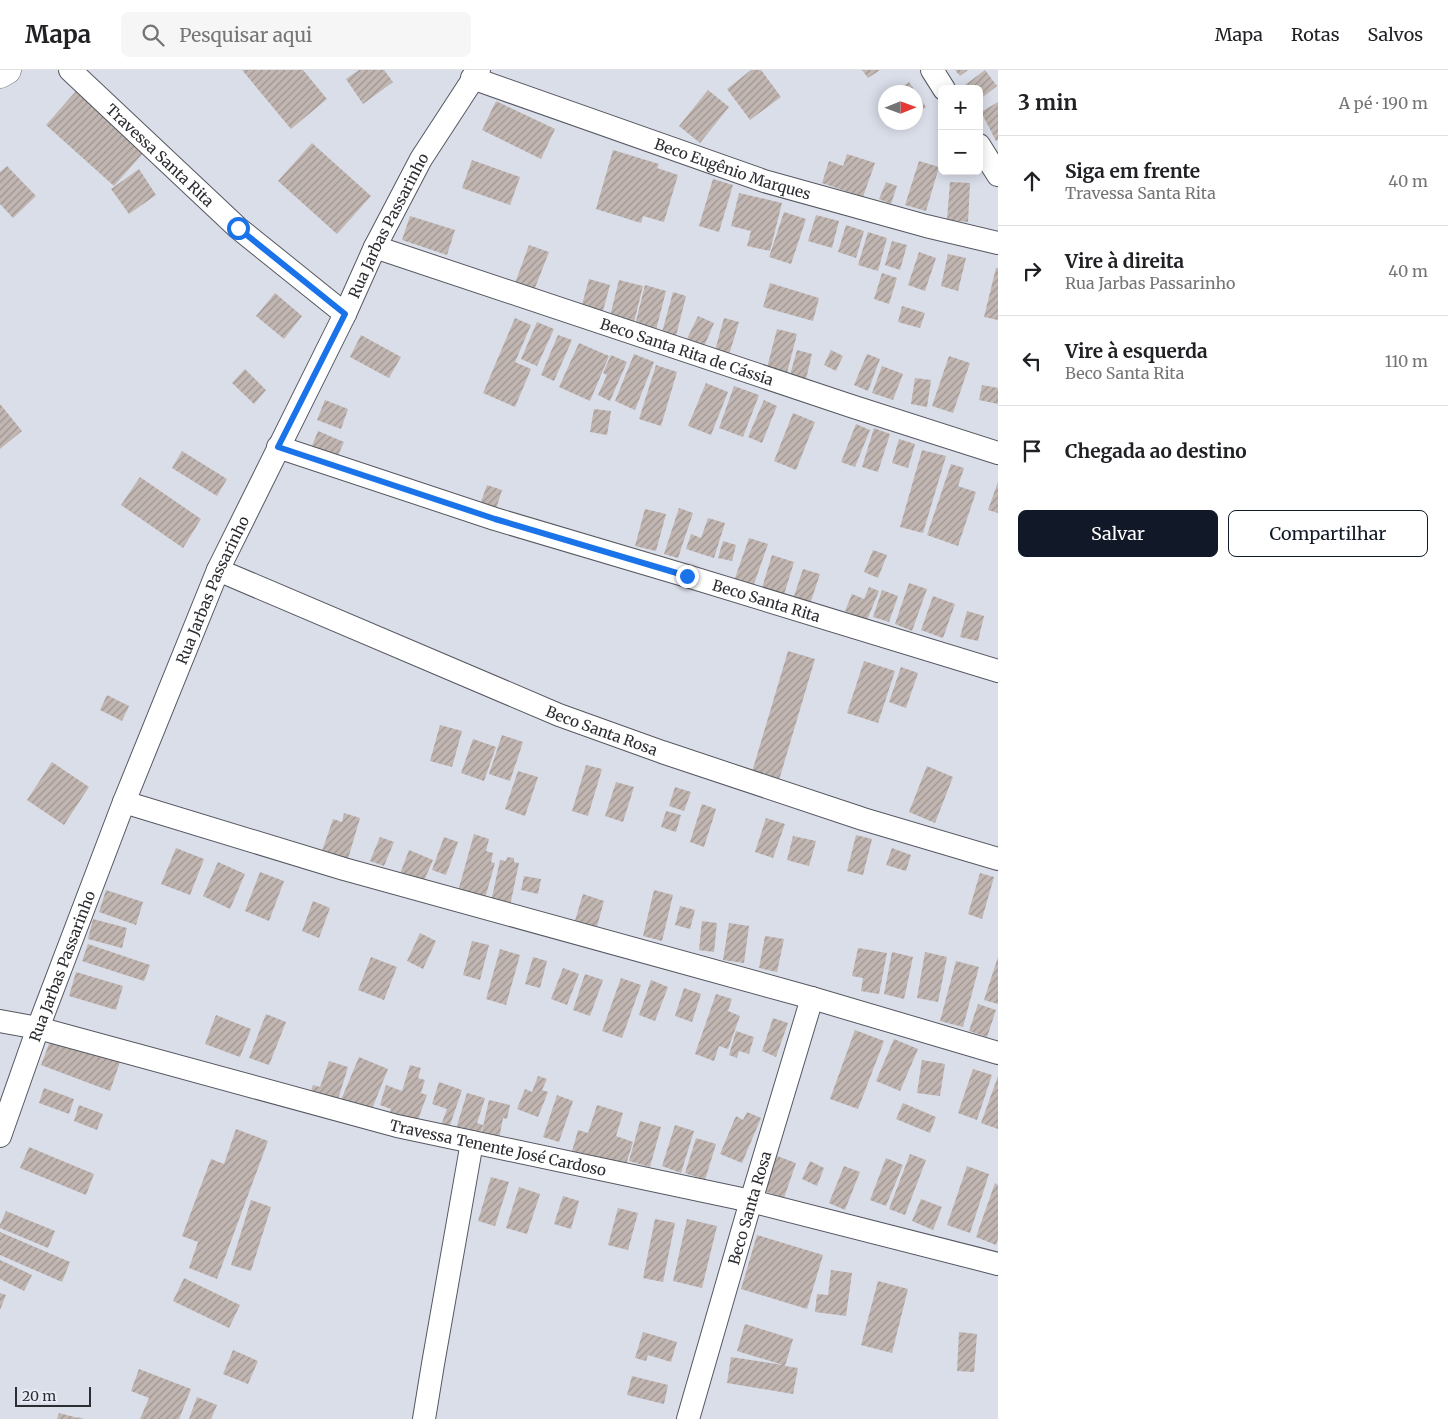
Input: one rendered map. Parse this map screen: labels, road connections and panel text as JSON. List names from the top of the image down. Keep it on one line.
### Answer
{"streets":{"street":["Travessa Santa Rita","Beco Eugênio Marques","Rua Jarbas Passarinho","Beco Santa Rita de Cássia","Beco Santa Rita","Beco Santa Rosa","Travessa Tenente José Cardoso"]},"crossings":[["Travessa Santa Rita","Rua Jarbas Passarinho"],["Beco Eugênio Marques","Rua Jarbas Passarinho"],["Rua Jarbas Passarinho","Beco Santa Rita de Cássia"],["Rua Jarbas Passarinho","Beco Santa Rita"],["Rua Jarbas Passarinho","Beco Santa Rosa"],["Rua Jarbas Passarinho","Travessa Tenente José Cardoso"],["Beco Santa Rosa","Travessa Tenente José Cardoso"]],"scale_bar":"20 m","north":"right","page":{"header":"Mapa","search":"Pesquisar aqui","nav":["Mapa","Rotas","Salvos"],"heading":["3 min","A pé · 190 m"],"map_buttons":["+","−"],"list":[["Siga em frente","Travessa Santa Rita","40 m"],["Vire à direita","Rua Jarbas Passarinho","40 m"],["Vire à esquerda","Beco Santa Rita","110 m"],"Chegada ao destino"],"buttons":["Salvar","Compartilhar"],"scale":"20 m"}}
